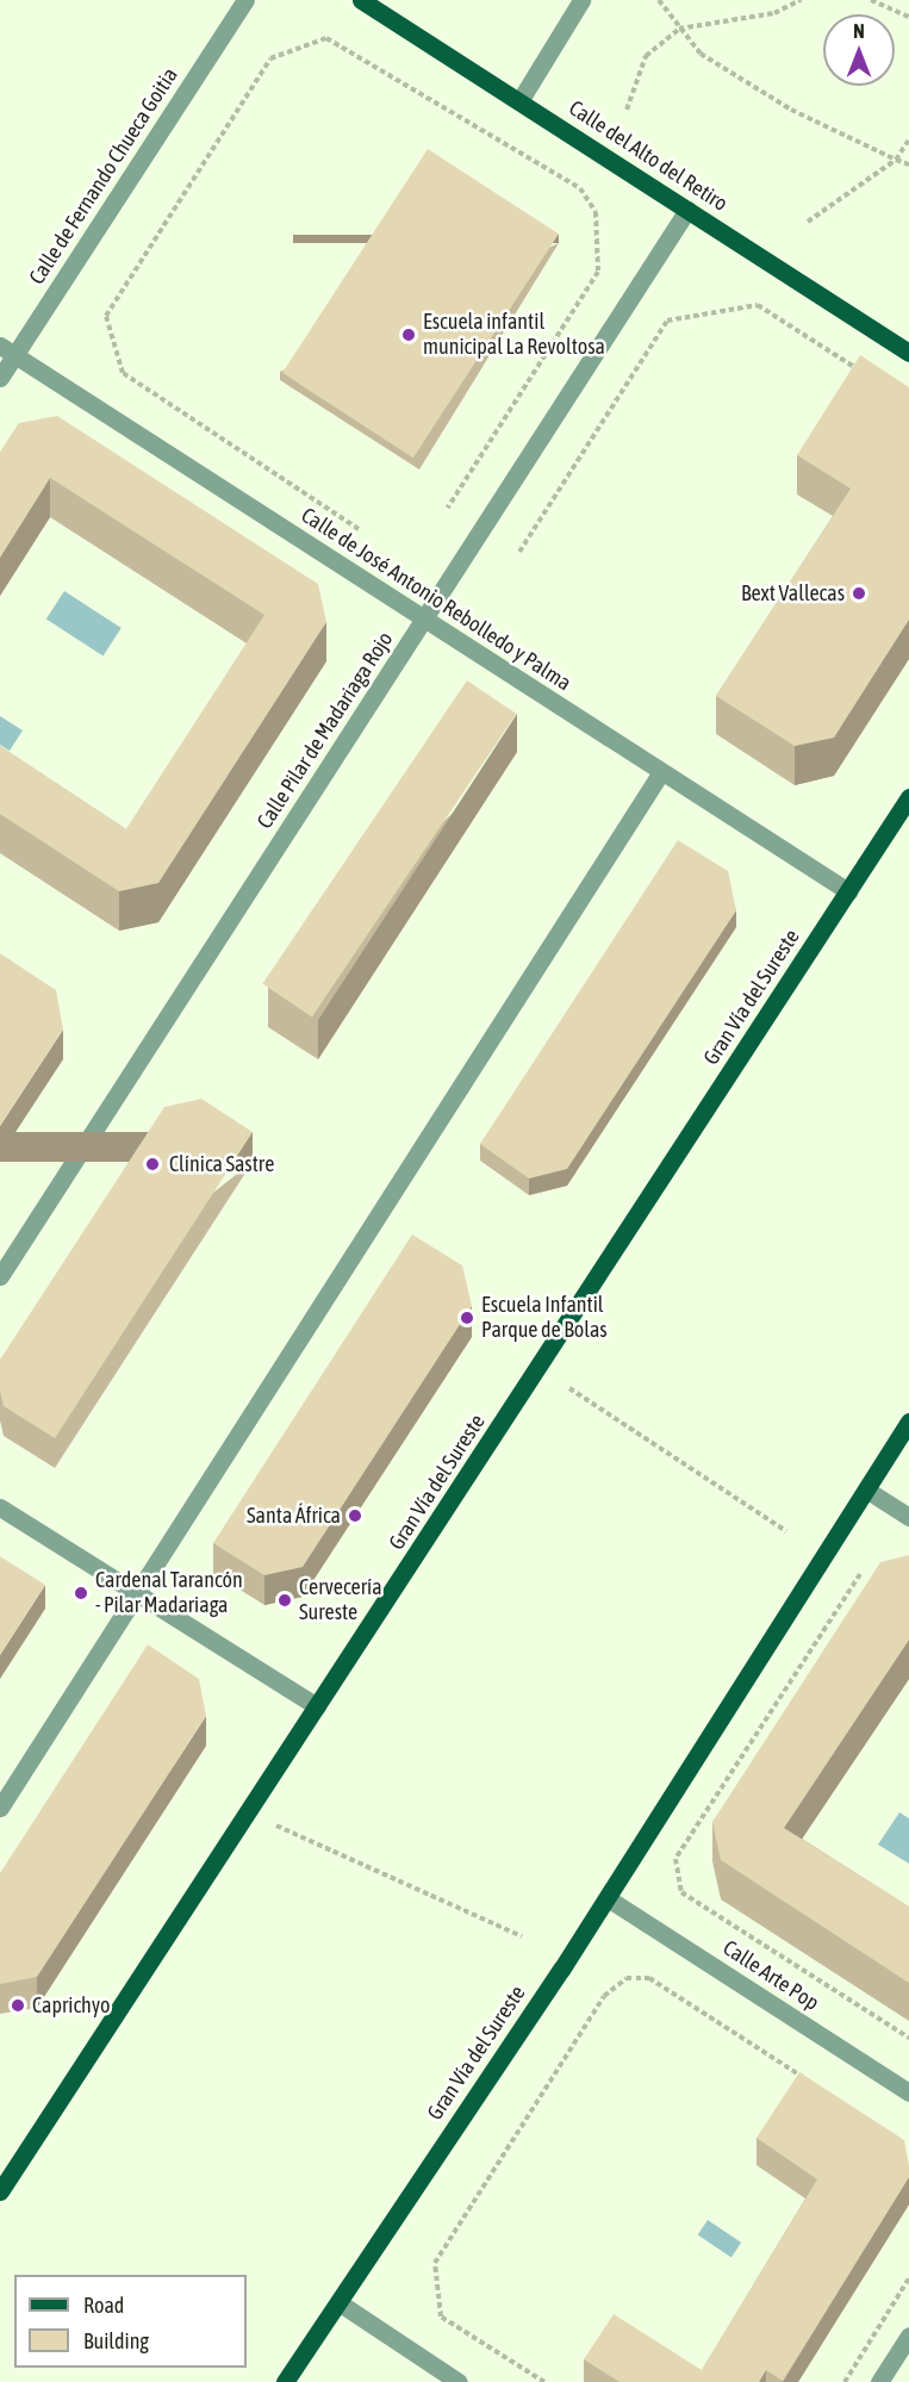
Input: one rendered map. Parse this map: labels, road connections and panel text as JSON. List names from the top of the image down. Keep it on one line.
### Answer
{"streets":{"main road":["Calle del Alto del Retiro","Gran Vía del Sureste"],"street":["Calle de Fernando Chueca Goitia","Calle de José Antonio Rebolledo y Palma","Calle Pilar de Madariaga Rojo","Calle Arte Pop"]},"crossings":[["Calle del Alto del Retiro","Calle Pilar de Madariaga Rojo"],["Calle de Fernando Chueca Goitia","Calle de José Antonio Rebolledo y Palma"],["Calle de José Antonio Rebolledo y Palma","Calle Pilar de Madariaga Rojo"],["Calle de José Antonio Rebolledo y Palma","Gran Vía del Sureste"],["Gran Vía del Sureste","Calle Arte Pop"]],"places":["Escuela infantil municipal La Revoltosa","Bext Vallecas","Clínica Sastre","Escuela Infantil Parque de Bolas","Santa África","Cardenal Tarancón - Pilar Madariaga","Cervecería Sureste","Caprichyo"],"legend":["Road","Building"],"north":"top"}
